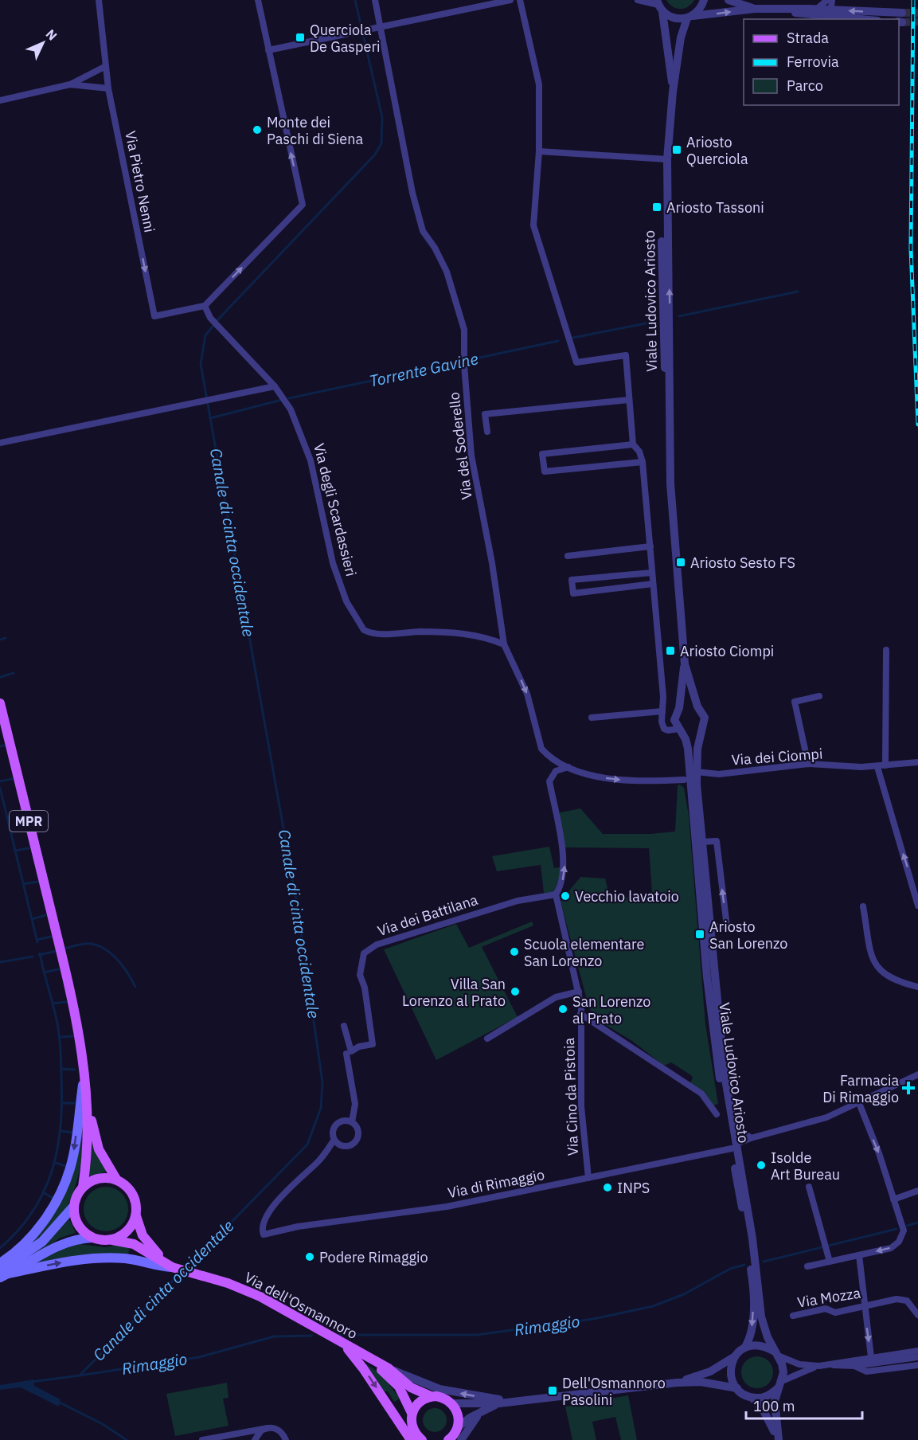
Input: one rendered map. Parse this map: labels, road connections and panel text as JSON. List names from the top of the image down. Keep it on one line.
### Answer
{"streets":{"main road":["MPR","Via dell'Osmannoro"],"street":["Via Pietro Nenni","Viale Ludovico Ariosto","Via del Soderello","Via degli Scardassieri","Via dei Ciompi","Via dei Battilana","Via Cino da Pistoia","Via di Rimaggio","Via Mozza"]},"crossings":[["Via Pietro Nenni","Via degli Scardassieri"],["Viale Ludovico Ariosto","Via dei Ciompi"],["Viale Ludovico Ariosto","Via di Rimaggio"],["Viale Ludovico Ariosto","Via dell'Osmannoro"],["Via del Soderello","Via degli Scardassieri"],["MPR","Via dell'Osmannoro"],["Via Cino da Pistoia","Via di Rimaggio"]],"one_way":["Via Pietro Nenni"],"water":["Torrente Gavine","Canale di cinta occidentale","Rimaggio"],"places":{"transit":["Querciola De Gasperi","Ariosto Querciola","Ariosto Tassoni","Ariosto Sesto FS","Ariosto Ciompi","Ariosto San Lorenzo","Dell'Osmannoro Pasolini"],"other":["Monte dei Paschi di Siena","Vecchio lavatoio","Scuola elementare San Lorenzo","Villa San Lorenzo al Prato","San Lorenzo al Prato","Isolde Art Bureau","INPS","Podere Rimaggio"],"health":["Farmacia Di Rimaggio"]},"legend":["Strada","Ferrovia","Parco"],"scale_bar":"100 m","north":"top right"}
